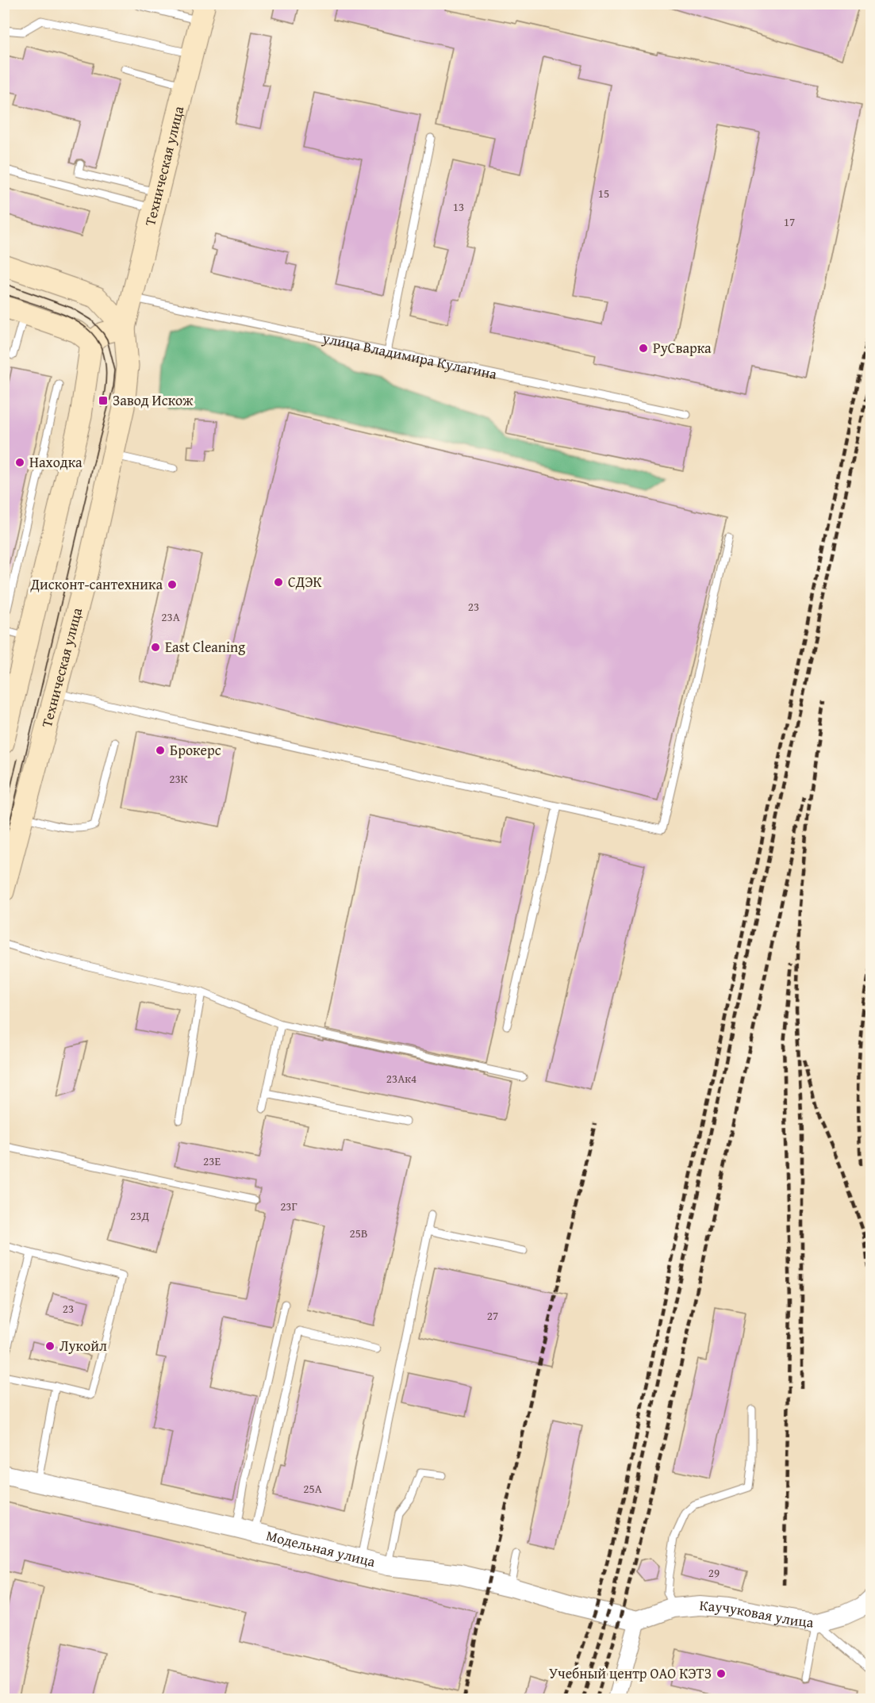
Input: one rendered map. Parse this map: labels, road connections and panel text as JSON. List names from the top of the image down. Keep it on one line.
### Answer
{"streets":{"main road":["Техническая улица"],"street":["Модельная улица","Каучуковая улица"],"lane":["улица Владимира Кулагина"]},"crossings":[["Техническая улица","улица Владимира Кулагина"],["Модельная улица","Каучуковая улица"]],"places":{"other":["РуСварка","Находка","СДЭК","Дисконт-сантехника","East Cleaning","Брокерс","Лукойл","Учебный центр ОАО КЭТЗ"],"transit":["Завод Искож"]},"house_numbers":["15","13","17","23","23А","23К","23Ак4","23Е","23Г","23Д","25В","23","27","25А","29"]}
